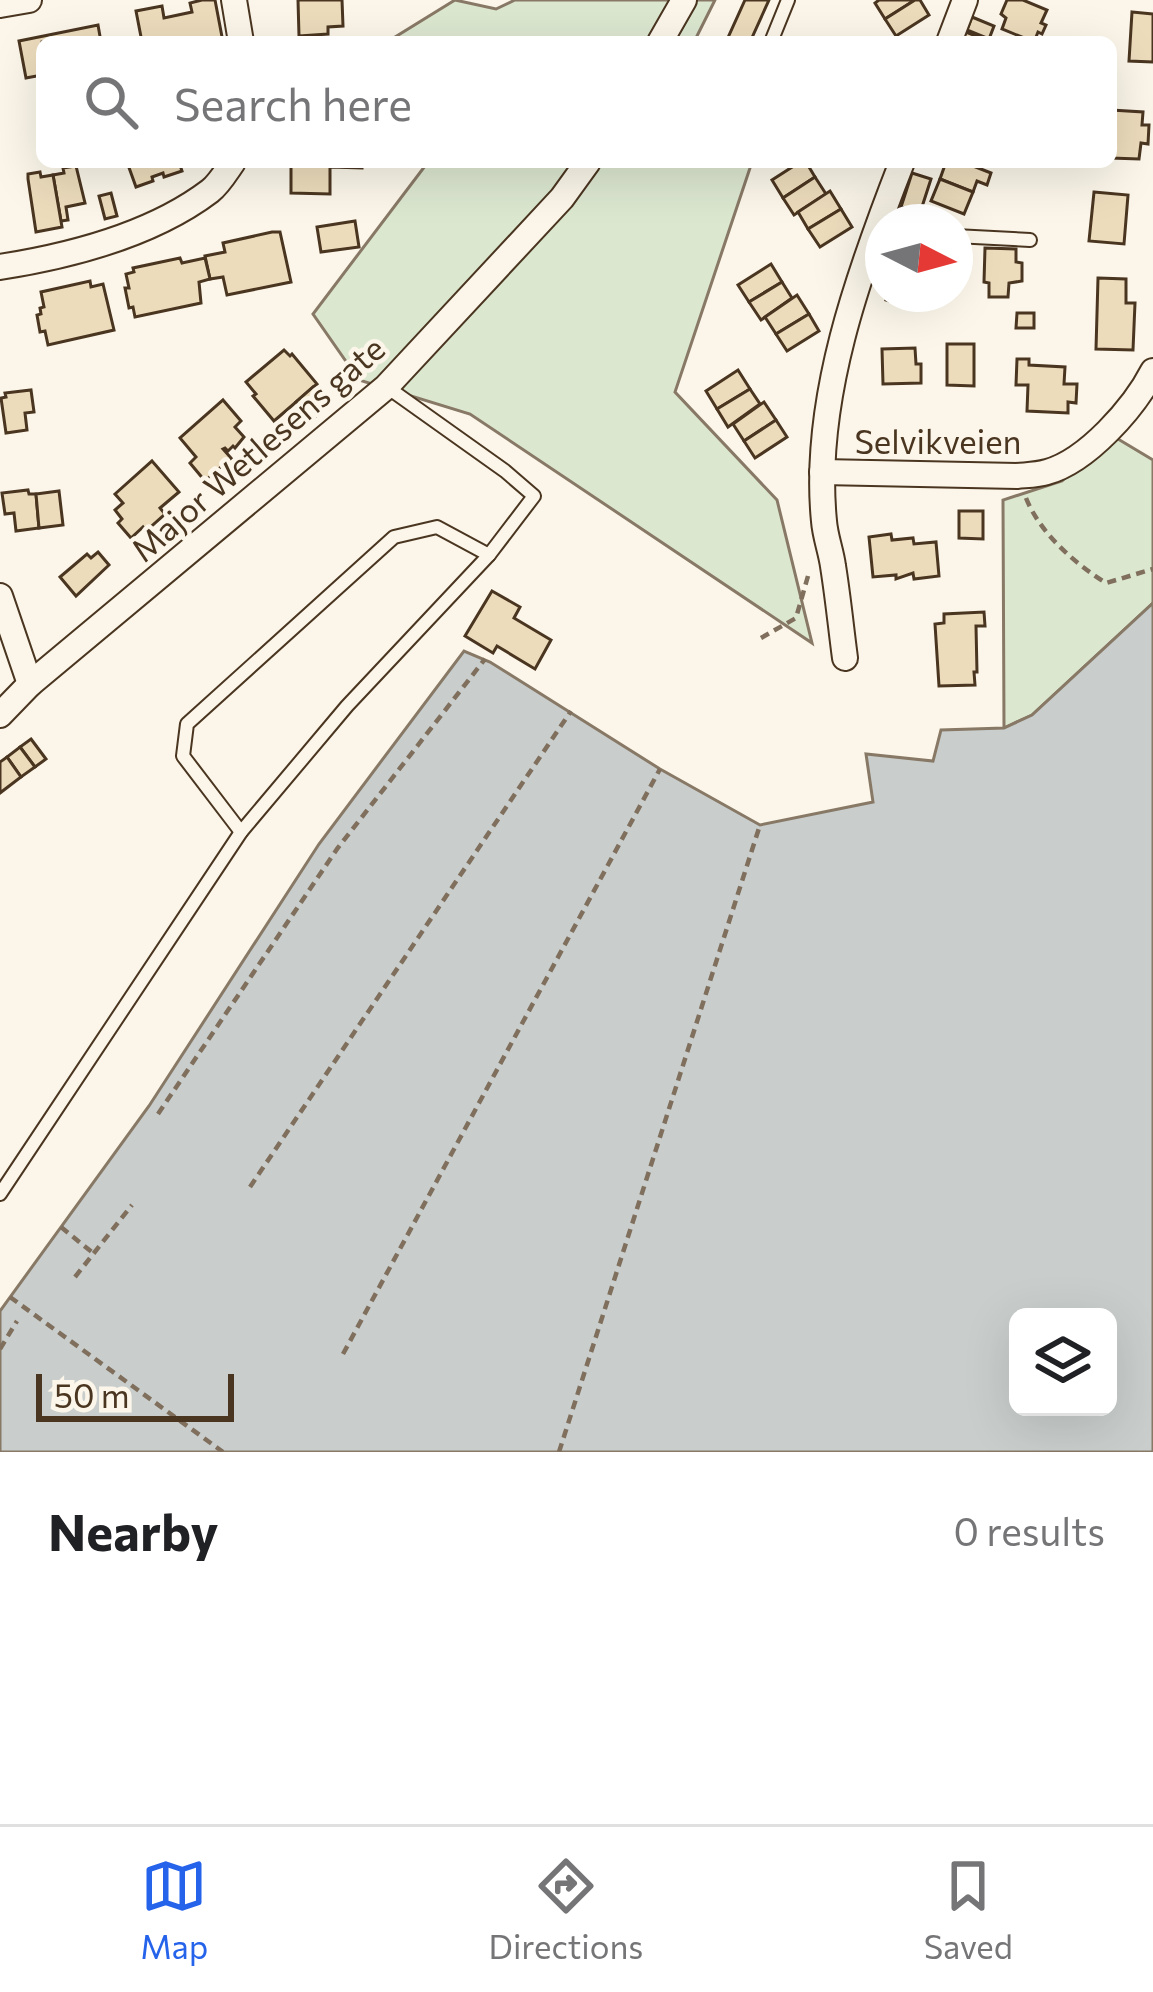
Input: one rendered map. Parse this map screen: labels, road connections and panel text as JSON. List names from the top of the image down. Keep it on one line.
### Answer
{"streets":{"street":["Selvikveien","Major Wetlesens gate"]},"scale_bar":"50 m","north":"right","page":{"search":"Search here","scale":"50 m","heading":["Nearby","0 results"],"nav":["Map","Directions","Saved"]}}
